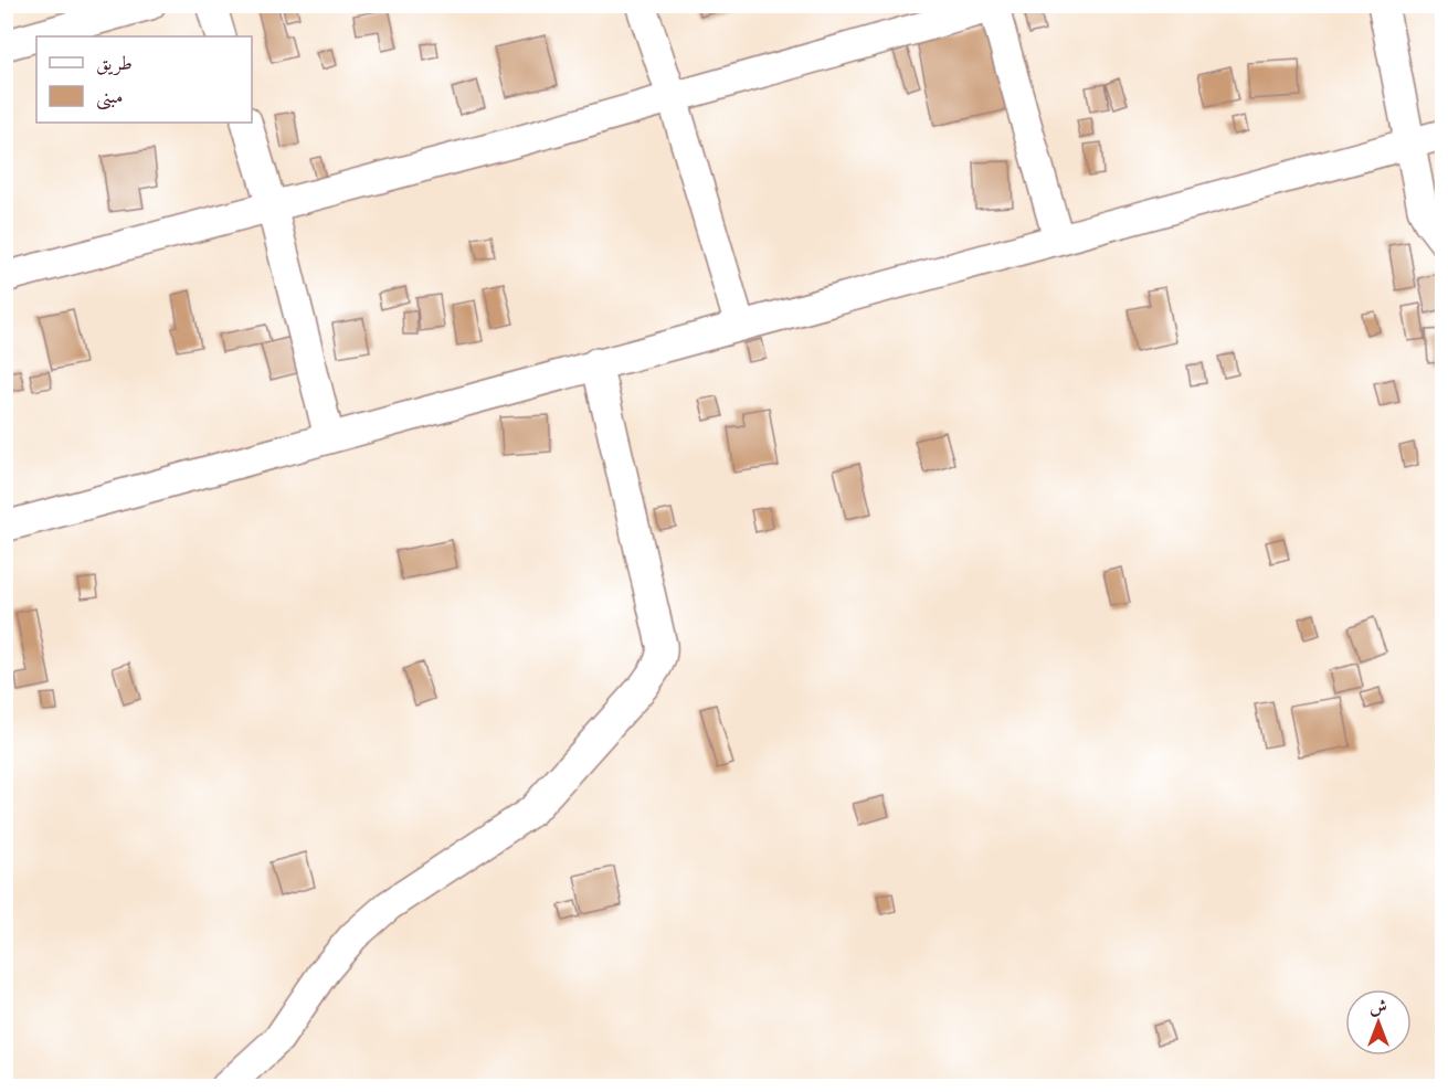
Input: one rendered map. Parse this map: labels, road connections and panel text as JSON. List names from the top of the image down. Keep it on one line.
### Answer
{"legend":["طريق","مبنى"],"north":"top"}
